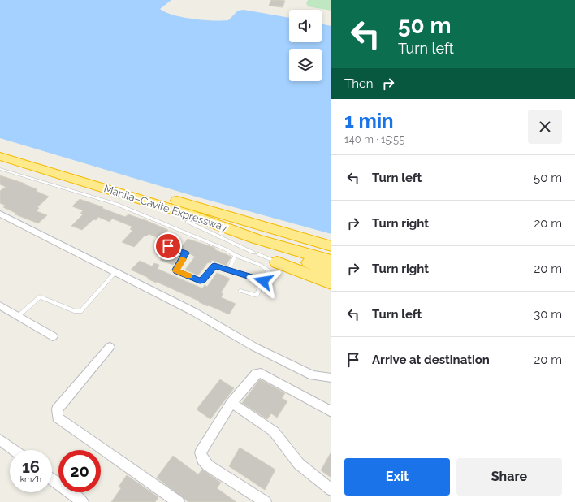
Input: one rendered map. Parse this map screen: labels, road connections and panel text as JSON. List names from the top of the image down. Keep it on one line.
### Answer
{"streets":{"highway":["Manila–Cavite Expressway"]},"page":{"turn":["50 m","Turn left"],"then":"Then","heading":["1 min","140 m · 15:55"],"list":[{"name":"Turn left","value":"50 m"},{"name":"Turn right","value":"20 m"},{"name":"Turn right","value":"20 m"},{"name":"Turn left","value":"30 m"},{"name":"Arrive at destination","value":"20 m"}],"speed":"16 km/h","limit":"20","buttons":["Exit","Share"]}}
